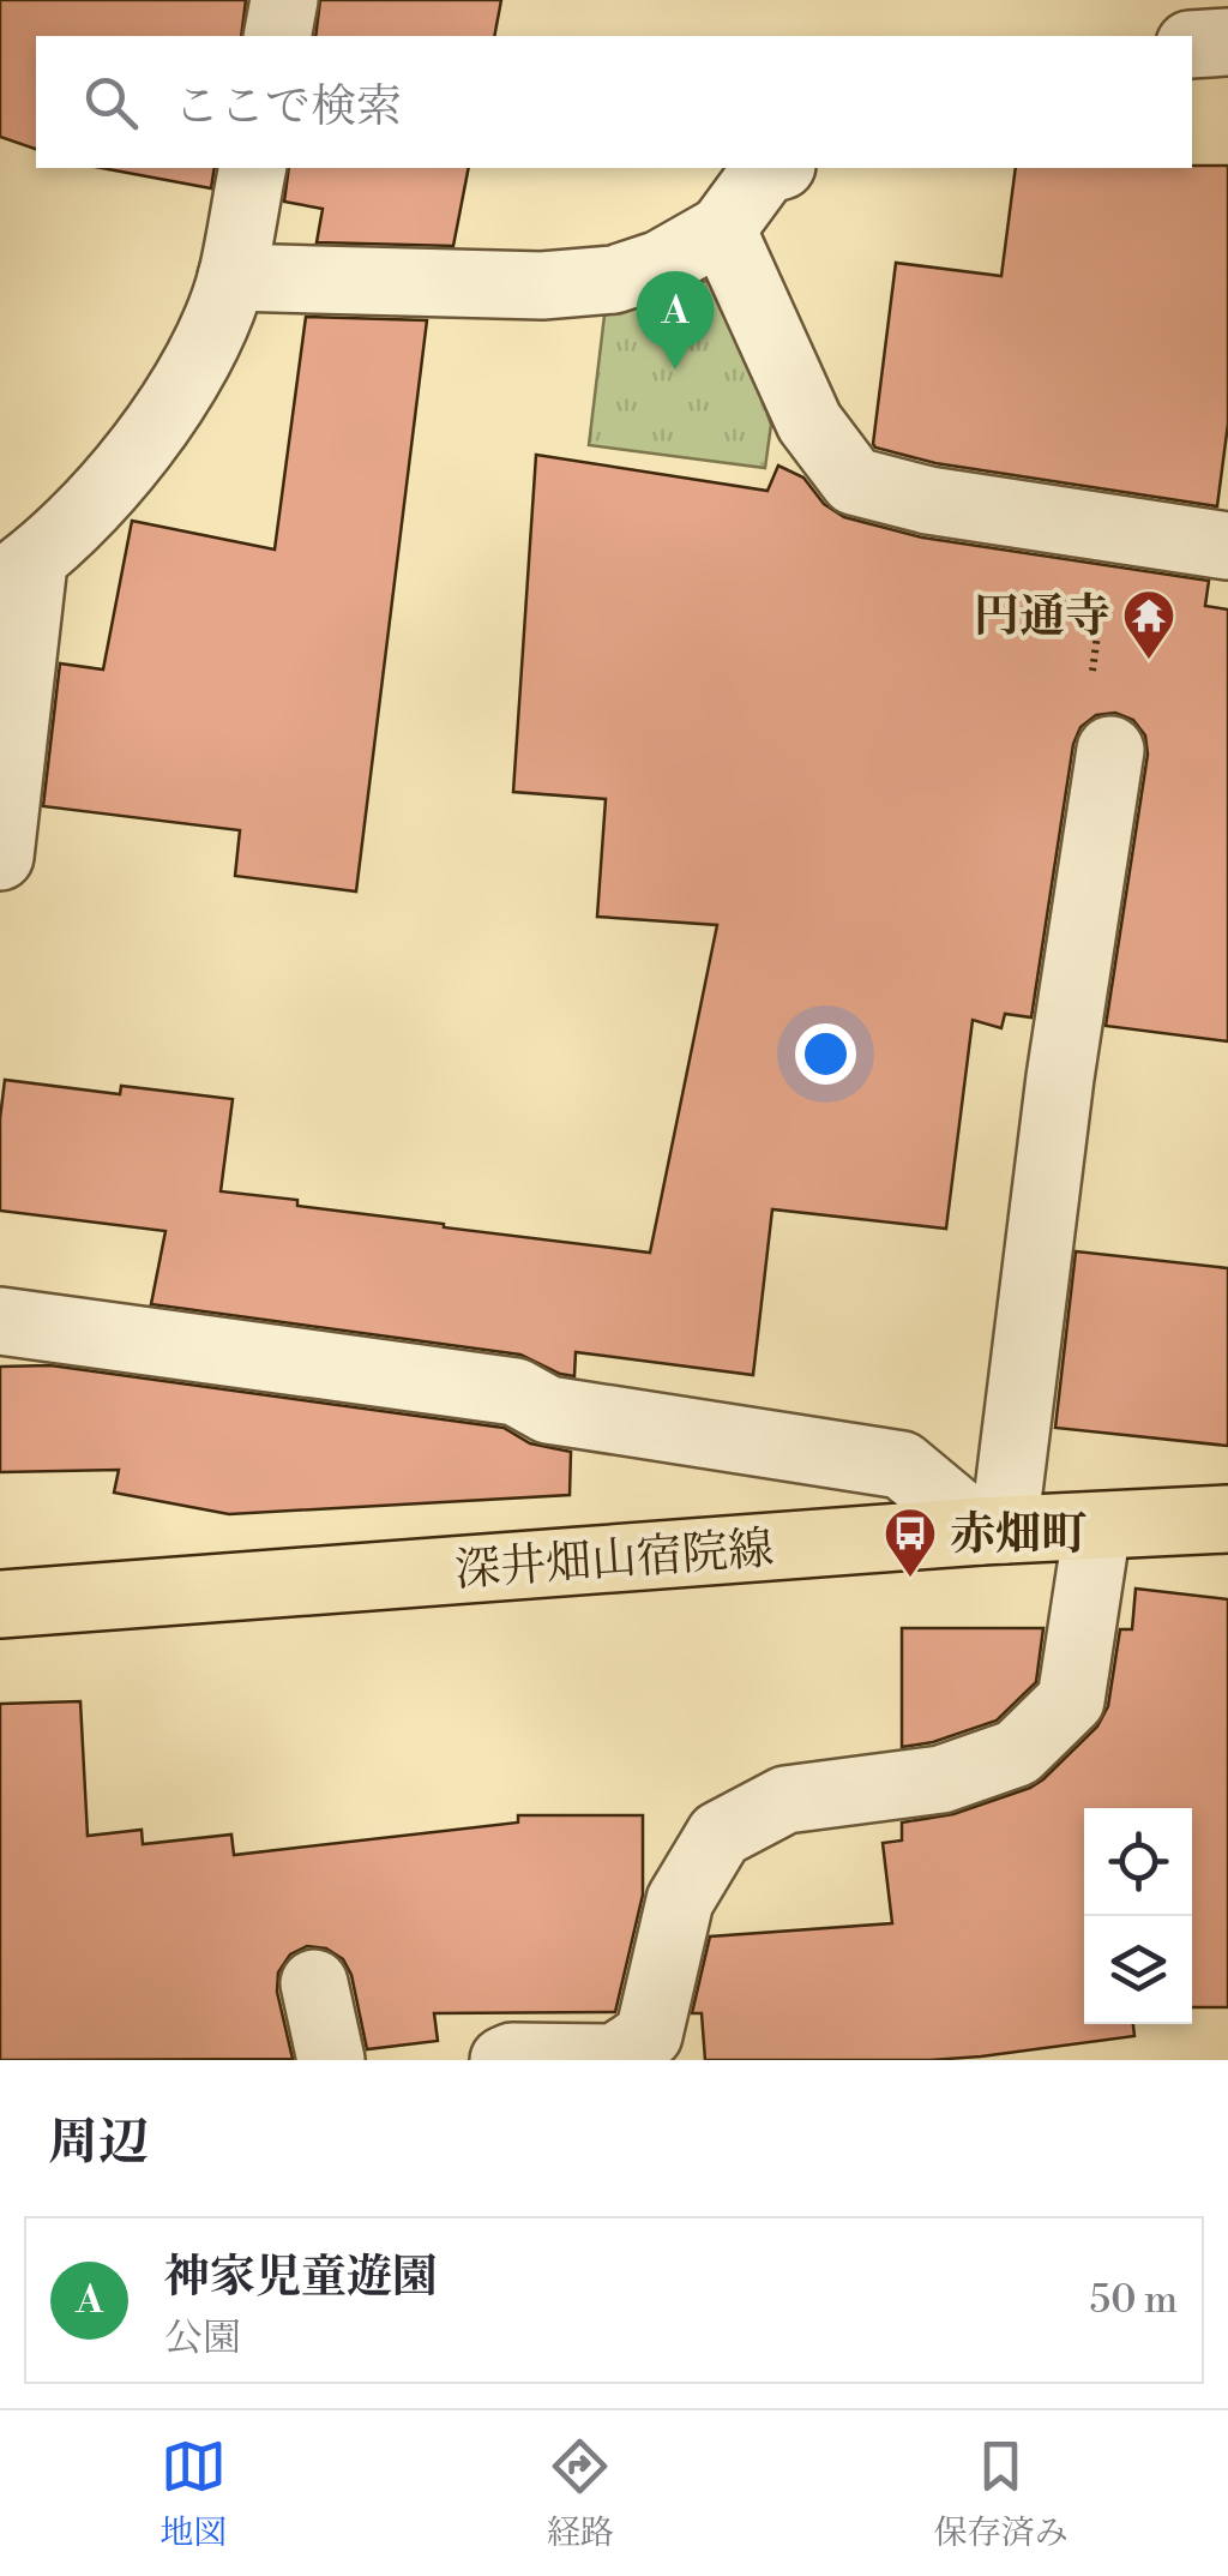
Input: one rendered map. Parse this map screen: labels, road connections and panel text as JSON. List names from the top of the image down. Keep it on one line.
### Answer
{"streets":{"main road":["深井畑山宿院線"]},"places":{"temple":["円通寺"],"bus stop":["赤畑町"]},"page":{"search":"ここで検索","pins":"A","heading":"周辺","list":[{"mark":"A","name":"神家児童遊園","note":"公園","value":"50 m"}],"nav":["地図","経路","保存済み"]}}
